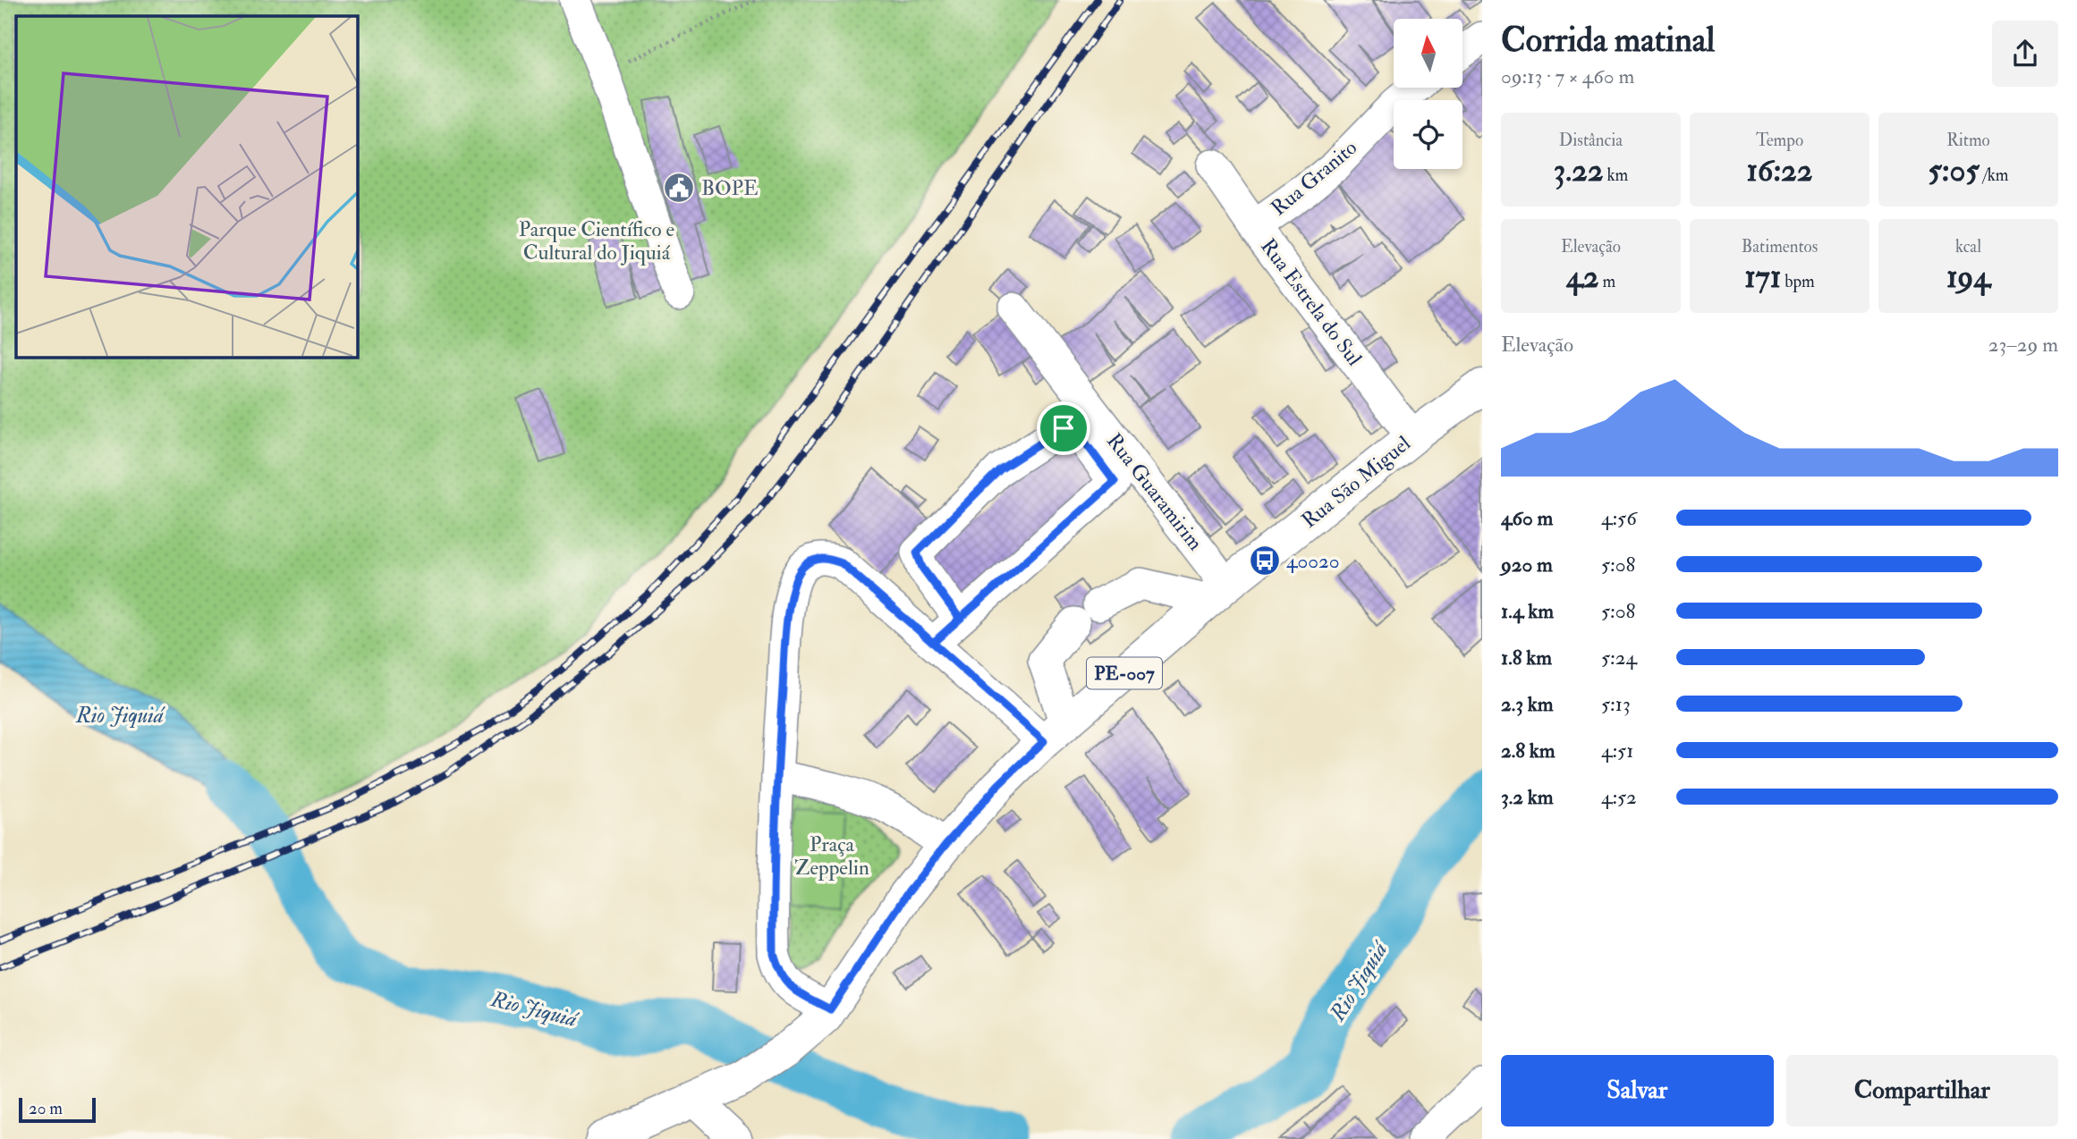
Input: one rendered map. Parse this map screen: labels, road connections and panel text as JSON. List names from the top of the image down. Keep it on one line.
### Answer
{"streets":{"main road":["Rua São Miguel","PE-007"],"street":["Rua Granito","Rua Estrela do Sul","Rua Guaramirim"]},"crossings":[["Rua Granito","Rua Estrela do Sul"],["Rua Estrela do Sul","Rua São Miguel"],["Rua São Miguel","Rua Guaramirim"],["Rua São Miguel","PE-007"]],"water":["Rio Jiquiá"],"parks":["Parque Científico e Cultural do Jiquiá","Praça Zeppelin"],"places":{"public building":["BOPE"],"bus stop":["40020"]},"scale_bar":"20 m","north":"top","page":{"heading":["Corrida matinal","09:13 · 7 × 460 m"],"stats":[["Distância","3.22 km"],["Tempo","16:22"],["Ritmo","5:05 /km"],["Elevação","42 m"],["Batimentos","171 bpm"],["kcal","194"]],"chart":["Elevação","23–29 m"],"list":[{"name":"460 m","note":"4:56"},{"name":"920 m","note":"5:08"},{"name":"1.4 km","note":"5:08"},{"name":"1.8 km","note":"5:24"},{"name":"2.3 km","note":"5:13"},{"name":"2.8 km","note":"4:51"},{"name":"3.2 km","note":"4:52"}],"buttons":["Salvar","Compartilhar"],"scale":"20 m"}}
